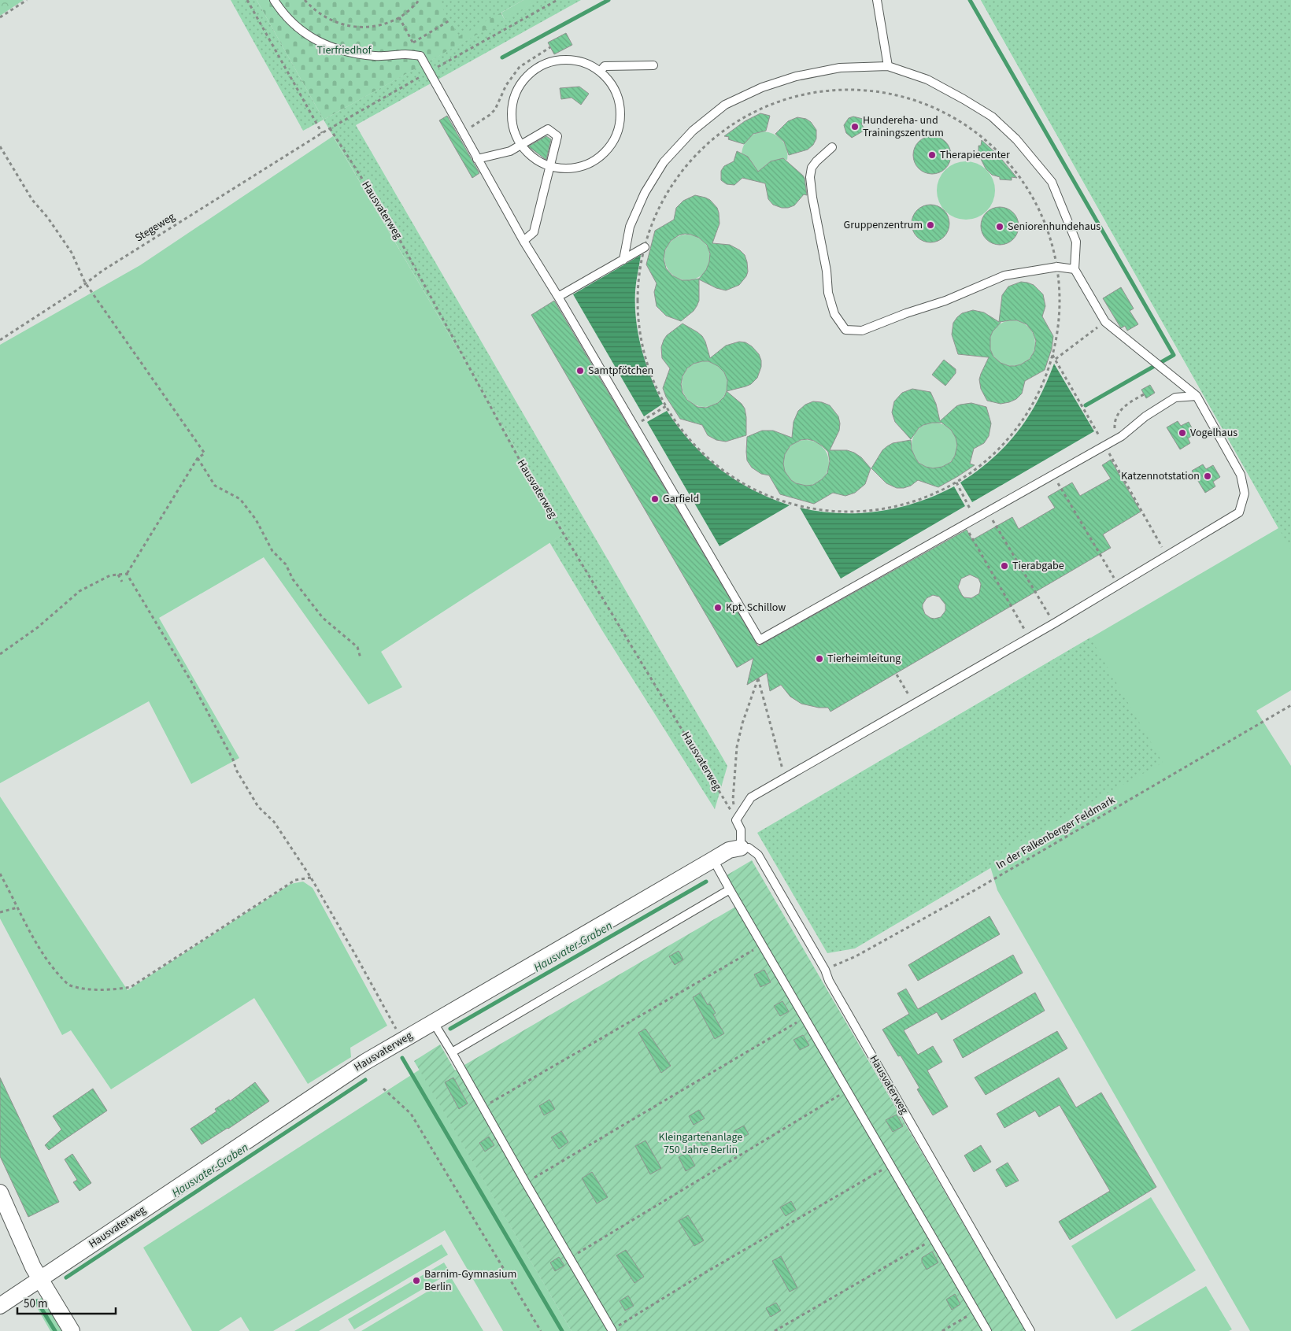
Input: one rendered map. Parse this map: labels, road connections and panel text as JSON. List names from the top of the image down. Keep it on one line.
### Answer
{"streets":{"street":["Hausvaterweg"],"path":["Stegeweg","In der Falkenberger Feldmark"]},"crossings":[["Hausvaterweg","Stegeweg"],["Hausvaterweg","In der Falkenberger Feldmark"]],"water":["Hausvater-Graben"],"parks":["Tierfriedhof","Kleingartenanlage 750 Jahre Berlin"],"places":["Hundereha- und Trainingszentrum","Therapiecenter","Gruppenzentrum","Seniorenhundehaus","Samtpfötchen","Vogelhaus","Katzennotstation","Garfield","Tierabgabe","Kpt. Schillow","Tierheimleitung","Barnim-Gymnasium Berlin"],"scale_bar":"50 m"}
